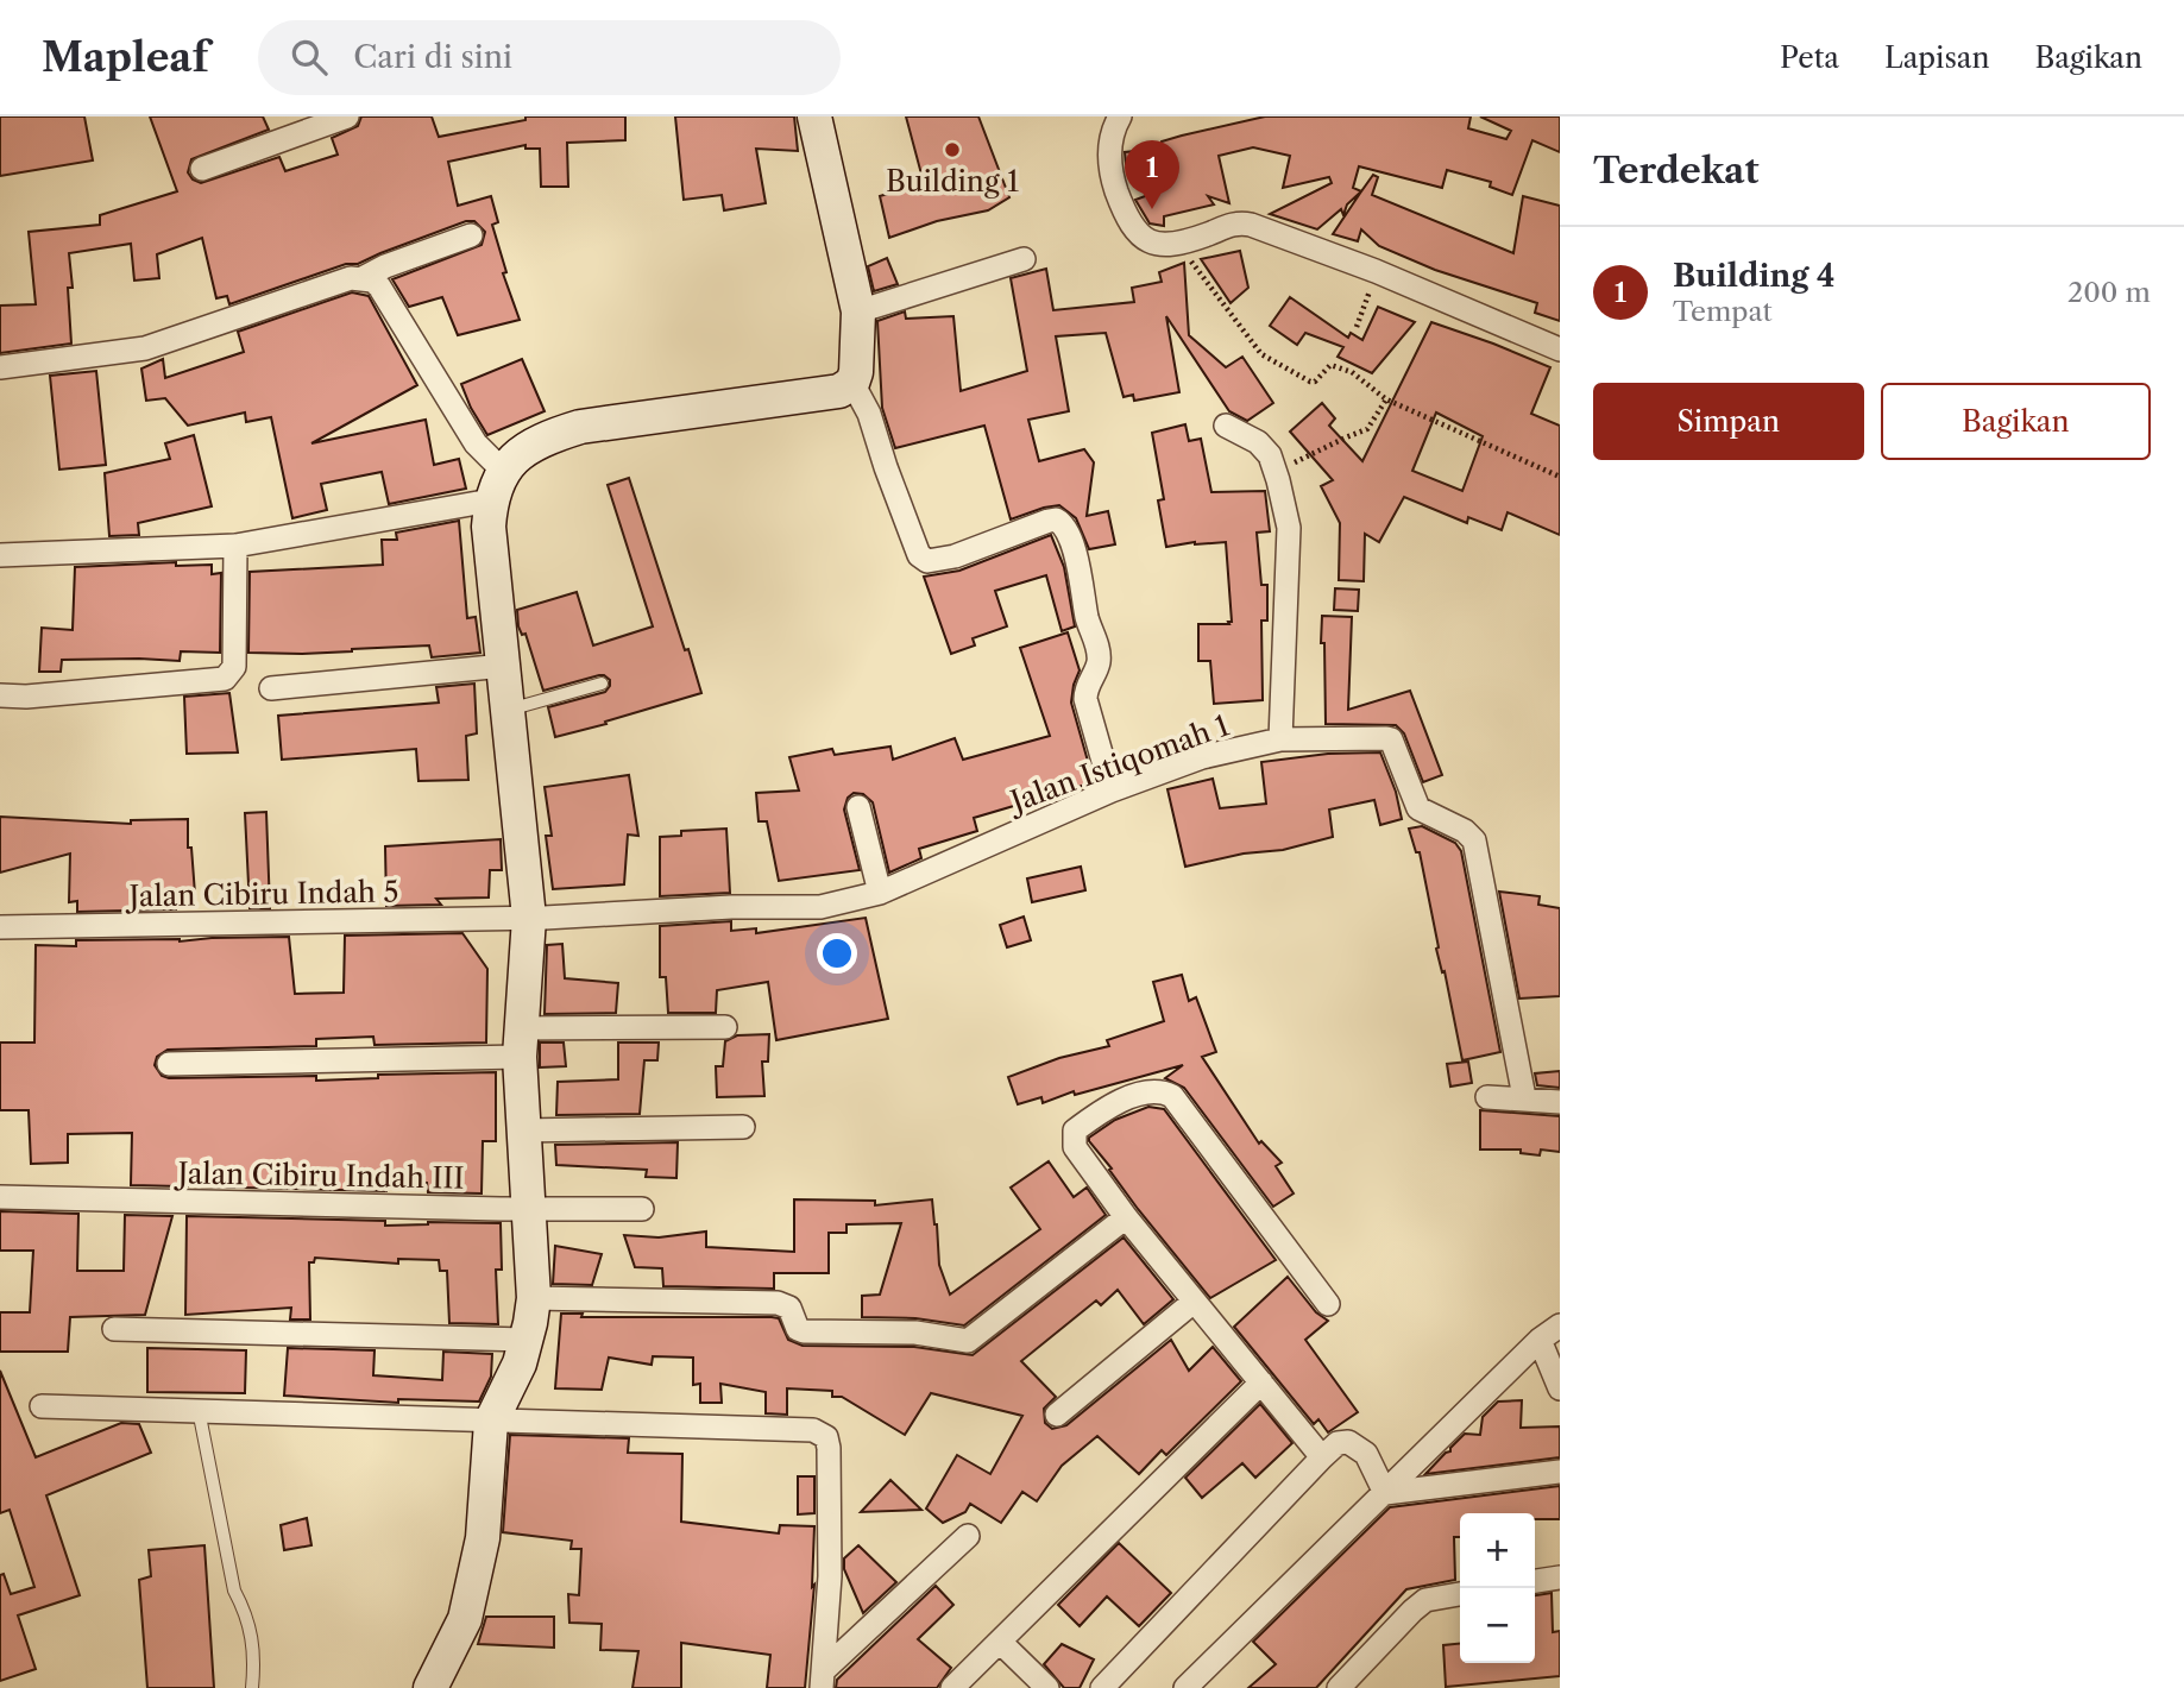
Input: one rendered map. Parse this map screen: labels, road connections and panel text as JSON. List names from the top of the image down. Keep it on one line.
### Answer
{"streets":{"street":["Jalan Istiqomah 1","Jalan Cibiru Indah 5","Jalan Cibiru Indah III"]},"crossings":[["Jalan Istiqomah 1","Jalan Cibiru Indah 5"]],"places":["Building 1"],"page":{"header":"Mapleaf","search":"Cari di sini","nav":["Peta","Lapisan","Bagikan"],"heading":"Terdekat","pins":"1","list":[{"mark":"1","name":"Building 4","note":"Tempat","value":"200 m"}],"buttons":["Simpan","Bagikan"],"map_buttons":["+","−"]}}
